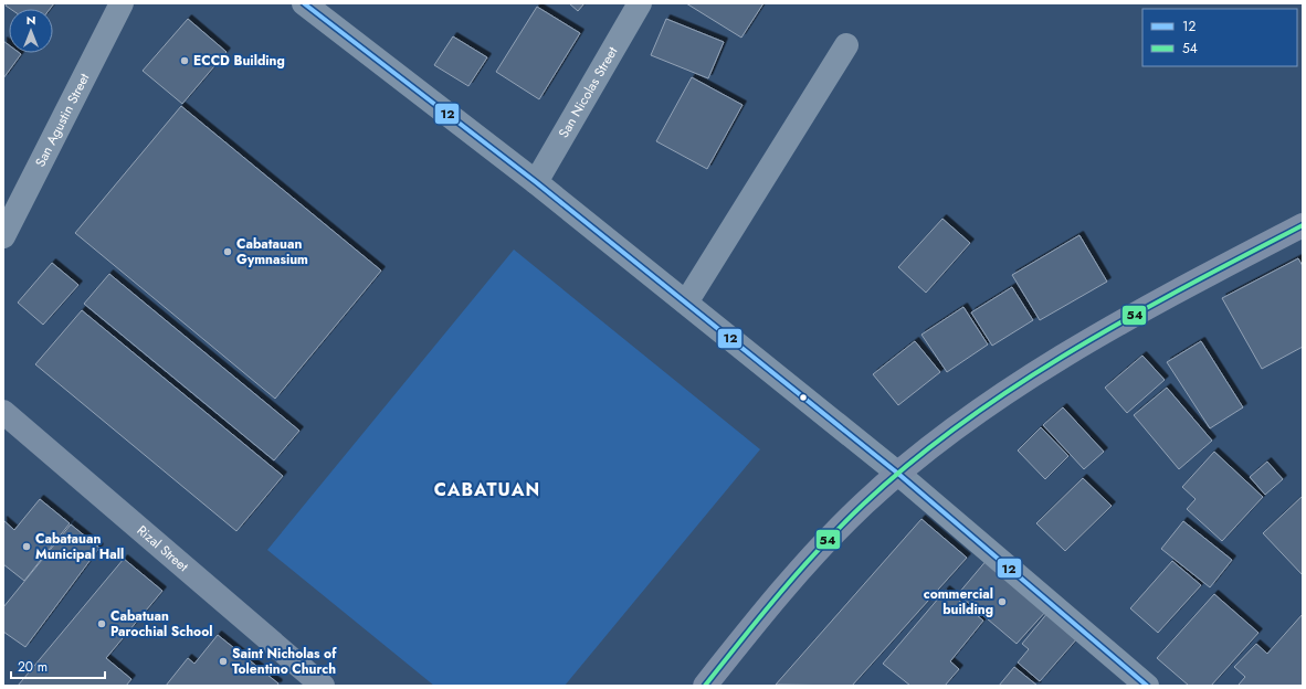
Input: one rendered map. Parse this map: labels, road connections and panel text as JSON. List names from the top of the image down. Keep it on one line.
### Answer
{"streets":{"main road":["Rizal Street"],"street":["San Nicolas Street","San Agustin Street"]},"districts":["CABATUAN"],"places":["ECCD Building","Cabatauan Gymnasium","Cabatauan Municipal Hall","commercial building","Cabatuan Parochial School","Saint Nicholas of Tolentino Church"],"lines":["transit line 12","transit line 54"],"legend":["12","54"],"scale_bar":"20 m","north":"top"}
